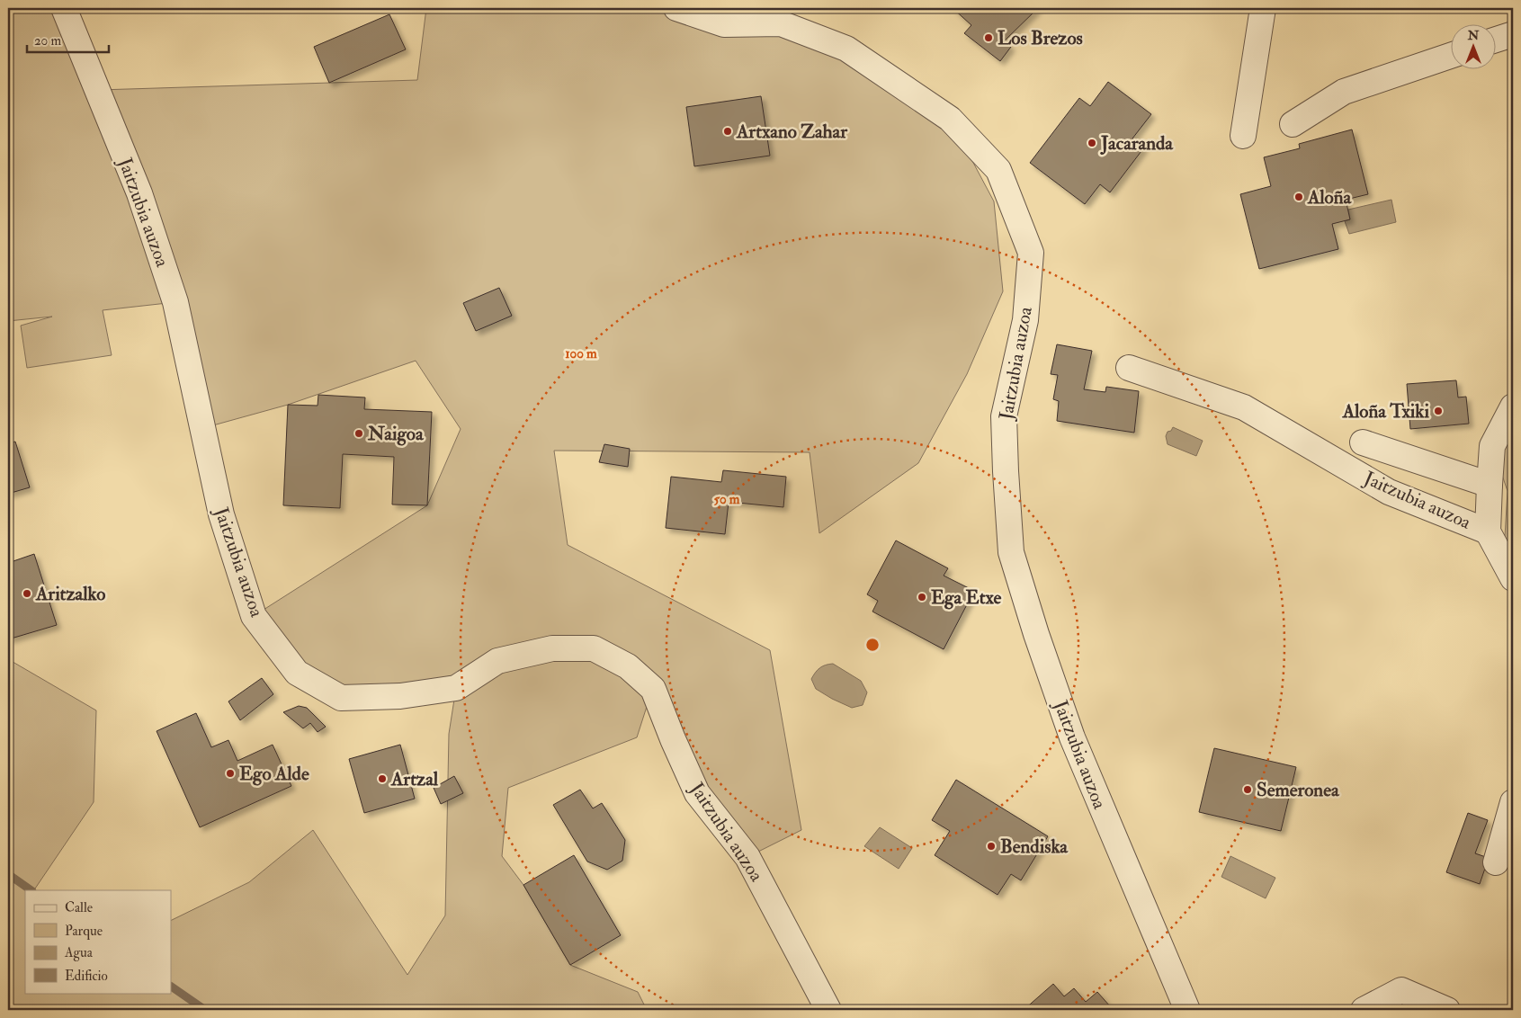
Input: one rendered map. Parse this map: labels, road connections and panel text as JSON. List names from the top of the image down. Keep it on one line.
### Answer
{"streets":{"street":["Jaitzubia auzoa"]},"places":["Los Brezos","Artxano Zahar","Jacaranda","Aloña","Aloña Txiki","Naigoa","Aritzalko","Ega Etxe","Ego Alde","Artzal","Semeronea","Bendiska"],"legend":["Calle","Parque","Agua","Edificio"],"scale_bar":"20 m","north":"top","rings":["100 m","50 m"]}
